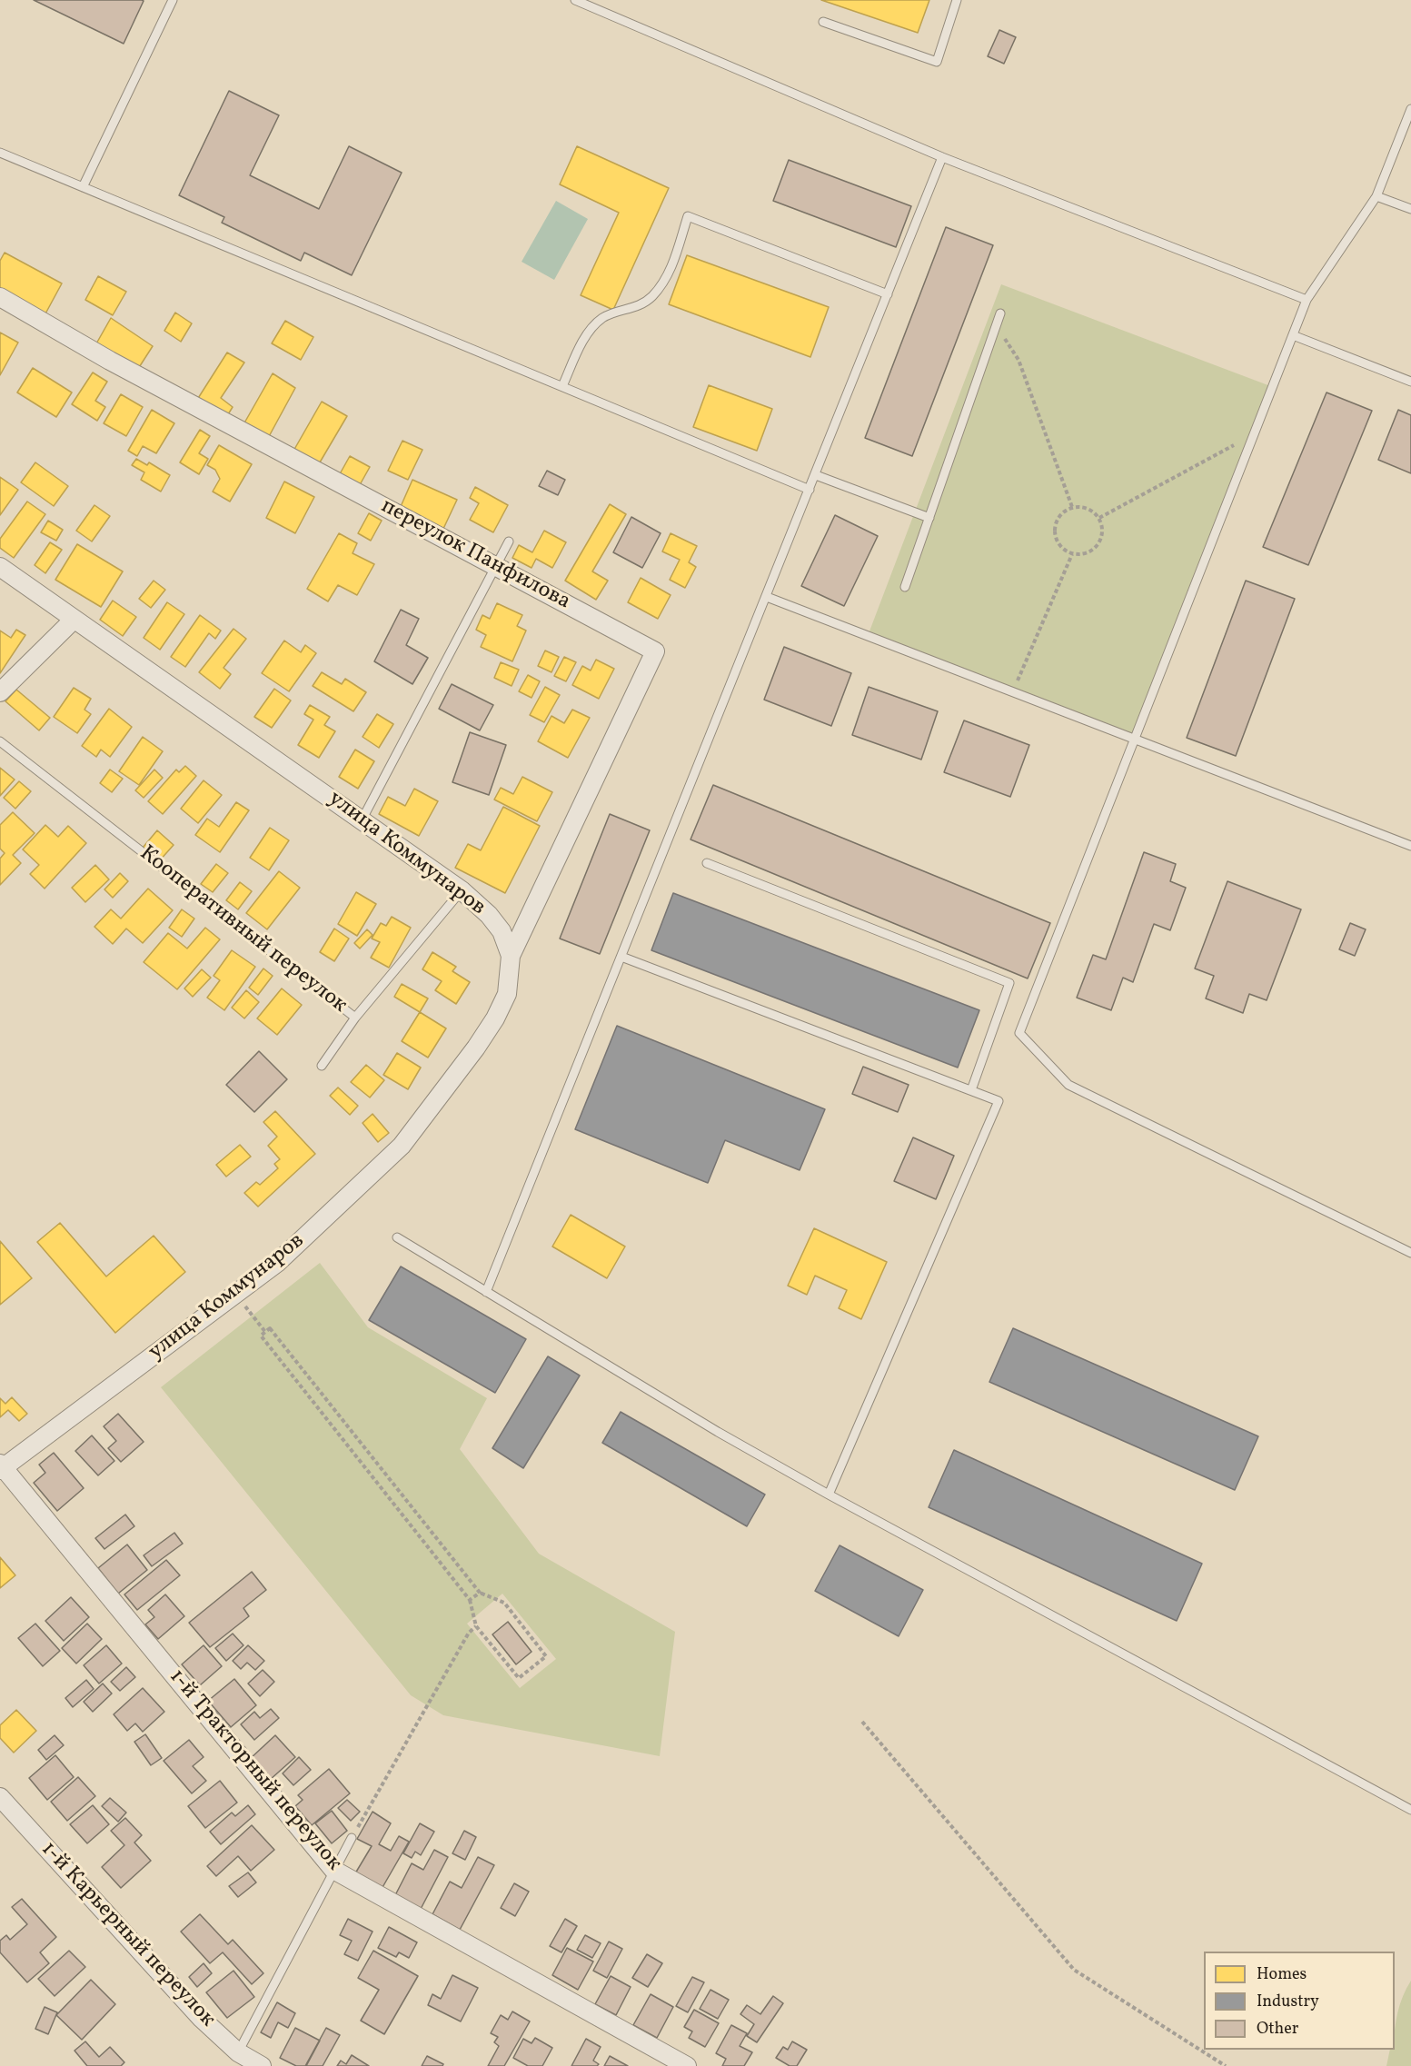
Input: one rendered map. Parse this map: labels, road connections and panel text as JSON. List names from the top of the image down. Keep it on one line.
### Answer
{"streets":{"street":["переулок Панфилова","улица Коммунаров","1-й Тракторный переулок","1-й Карьерный переулок"],"lane":["Кооперативный переулок"]},"crossings":[["переулок Панфилова","улица Коммунаров"],["улица Коммунаров","Кооперативный переулок"],["улица Коммунаров","1-й Тракторный переулок"]],"legend":["Homes","Industry","Other"]}
